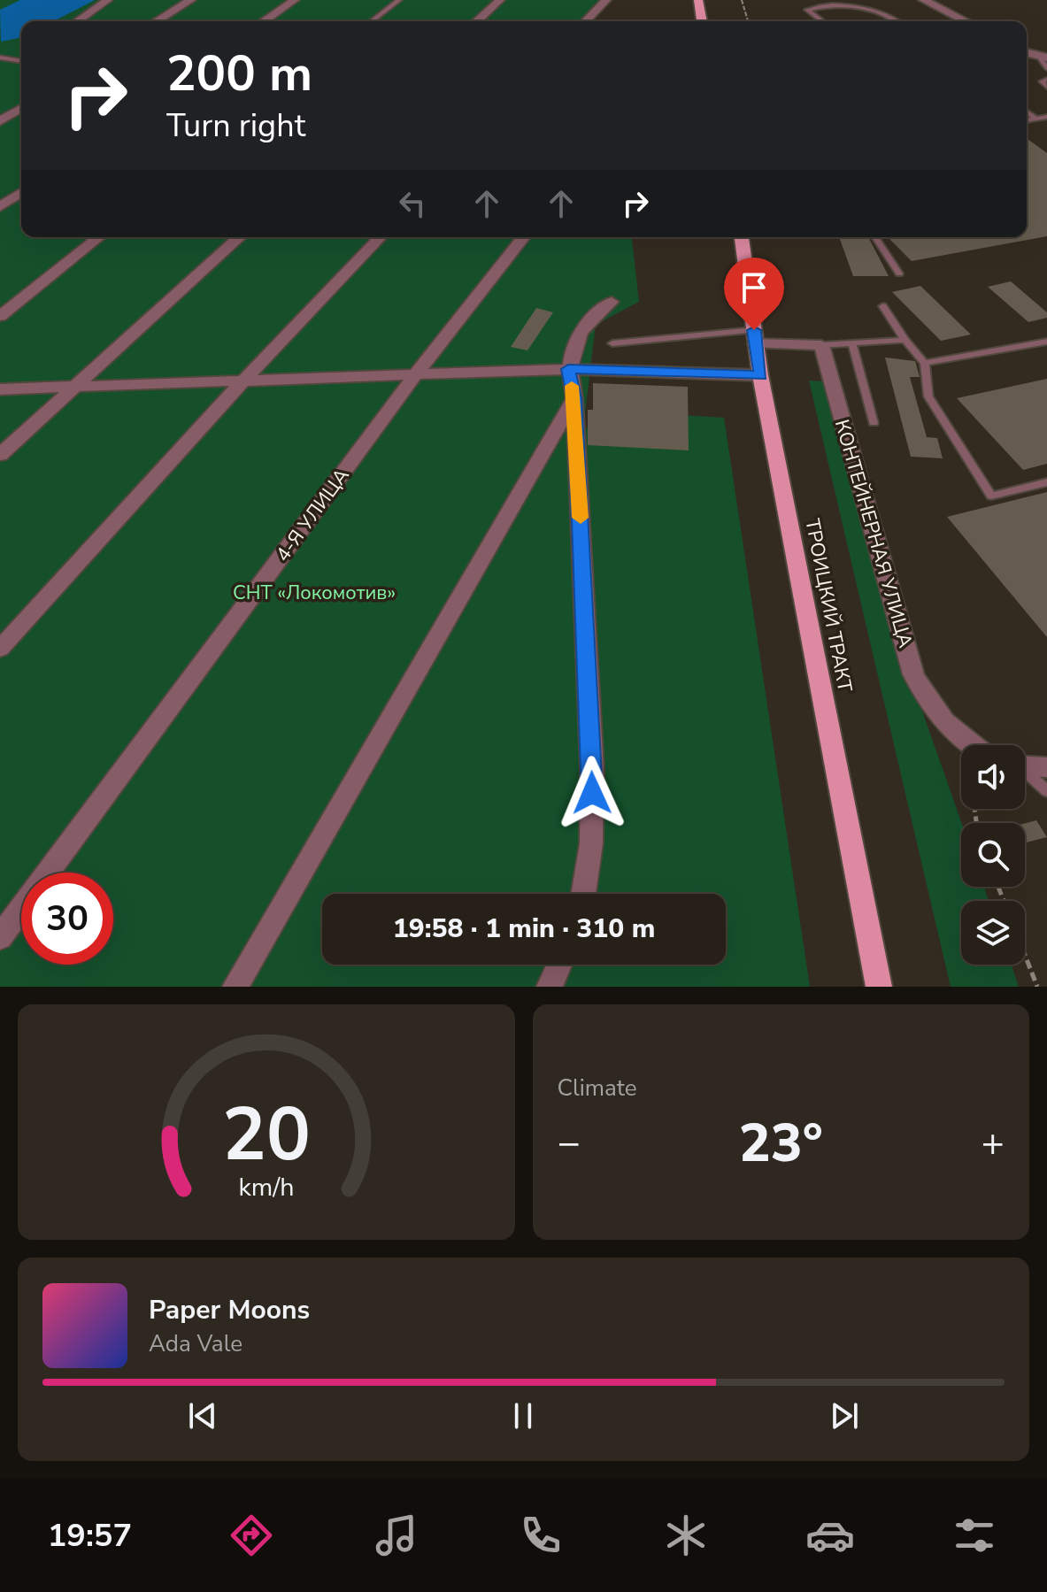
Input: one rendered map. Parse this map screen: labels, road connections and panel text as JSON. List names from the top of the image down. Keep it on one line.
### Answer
{"streets":{"main road":["ТРОИЦКИЙ ТРАКТ"],"street":["4-Я УЛИЦА","КОНТЕЙНЕРНАЯ УЛИЦА"]},"parks":["СНТ «Локомотив»"],"page":{"turn":["200 m","Turn right"],"limit":"30","trip":"19:58 · 1 min · 310 m","tile":"Climate","heat":["−","23°","+"],"song":["Paper Moons","Ada Vale"],"tabs":"19:57","gauge":["20","km/h"]}}
